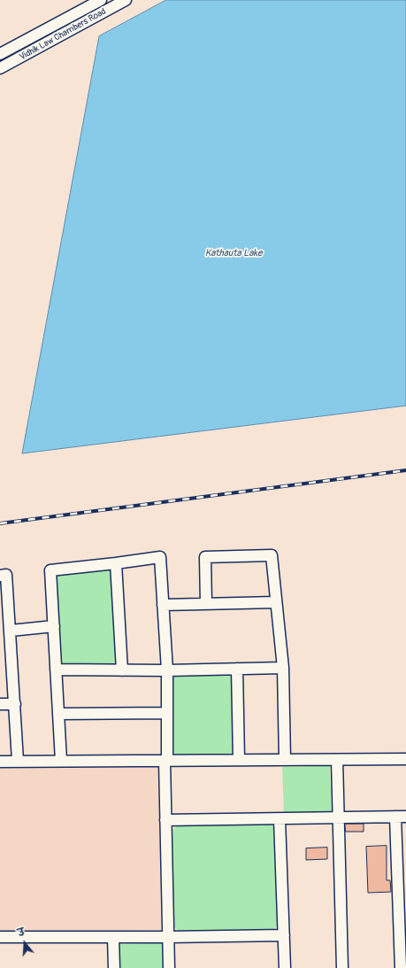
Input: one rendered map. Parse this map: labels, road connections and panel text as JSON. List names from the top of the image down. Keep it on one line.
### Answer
{"streets":{"street":["Vidhik Law Chambers Road"]},"water":["Kathauta Lake"],"north":"top"}
